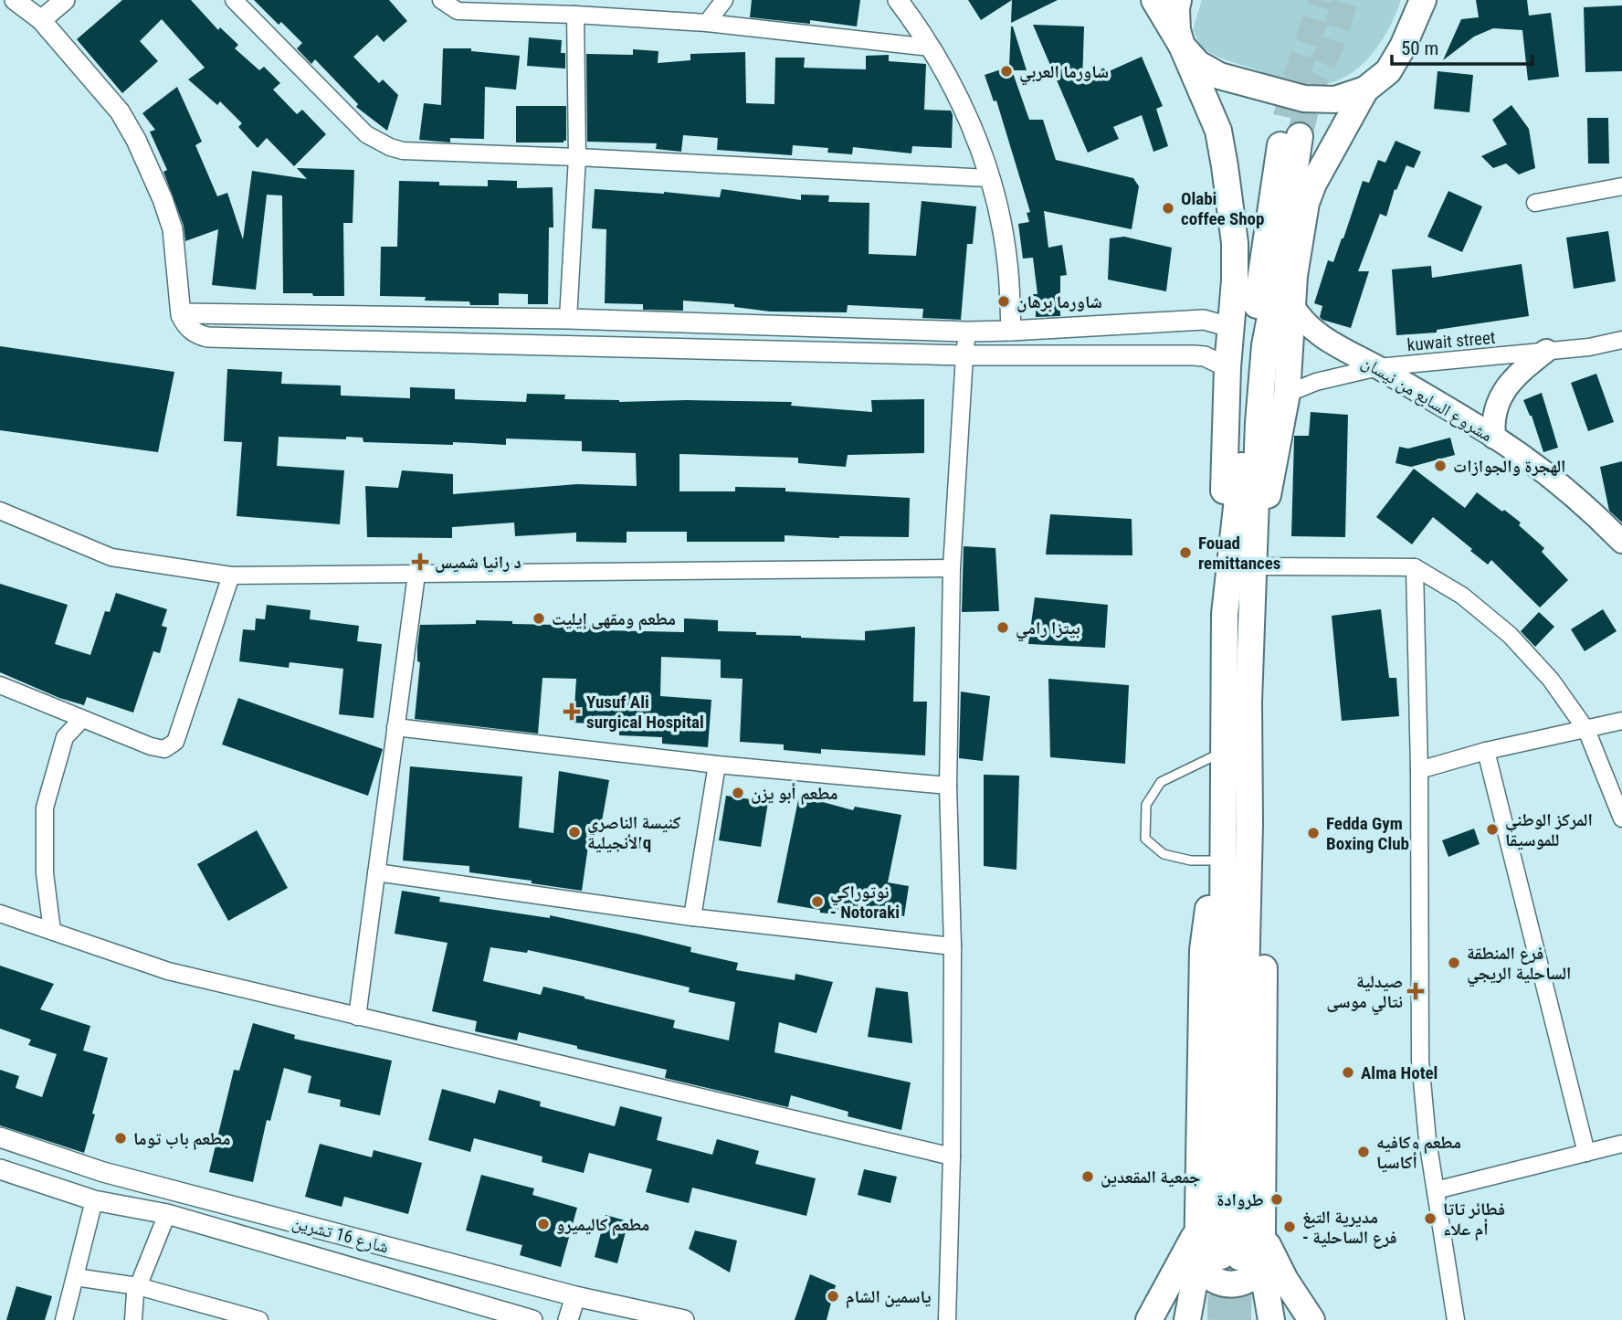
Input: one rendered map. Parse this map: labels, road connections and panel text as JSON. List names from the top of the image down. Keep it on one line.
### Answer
{"streets":{"main road":["مشروع السابع من نيسان"],"street":["kuwait street","شارع 16 تشرين"]},"crossings":[["kuwait street","مشروع السابع من نيسان"]],"places":{"other":["شاورما العربي","Olabi coffee Shop","شاورما برهان","الهجرة والجوازات","Fouad remittances","مطعم ومقهى إيليت","بيتزا رامي","مطعم أبو يزن","المركز الوطني للموسيقا","كنيسة الناصري الأنجيليةq","Fedda Gym Boxing Club","نوتوراكي - Notoraki","فرع المنطقة الساحلية الريجي","Alma Hotel","مطعم باب توما","مطعم وكافيه أكاسيا","جمعية المقعدين","طروادة","فطائر تاتا أم علاء","مطعم كاليميرو","مديرية التبغ - فرع الساحلية","ياسمين الشام"],"health":["د رانيا شميس","Yusuf Ali surgical Hospital","صيدلية نتالي موسى"]},"scale_bar":"50 m"}
